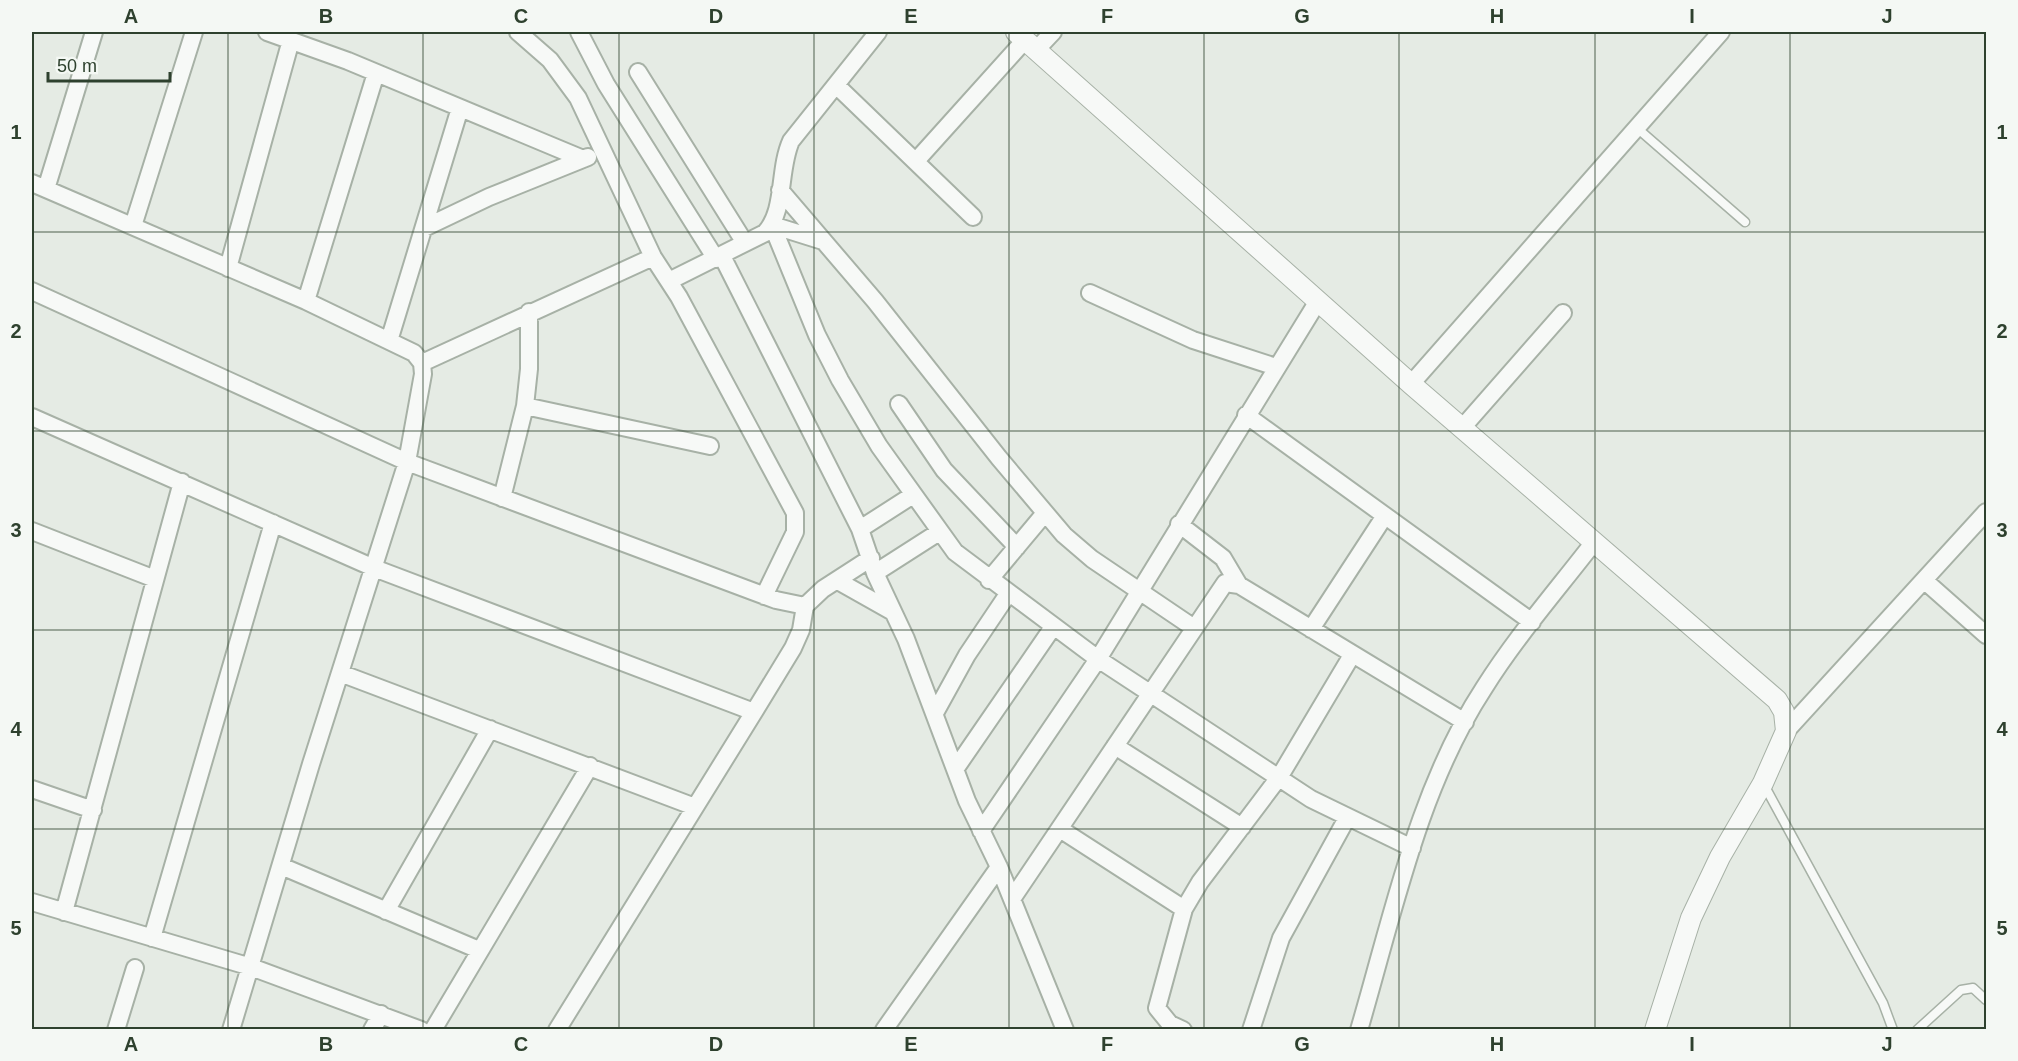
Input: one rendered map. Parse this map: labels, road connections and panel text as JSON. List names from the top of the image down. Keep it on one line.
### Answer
{"scale_bar":"50 m","grid":{"columns":["A","B","C","D","E","F","G","H","I","J"],"rows":["1","2","3","4","5"]}}
